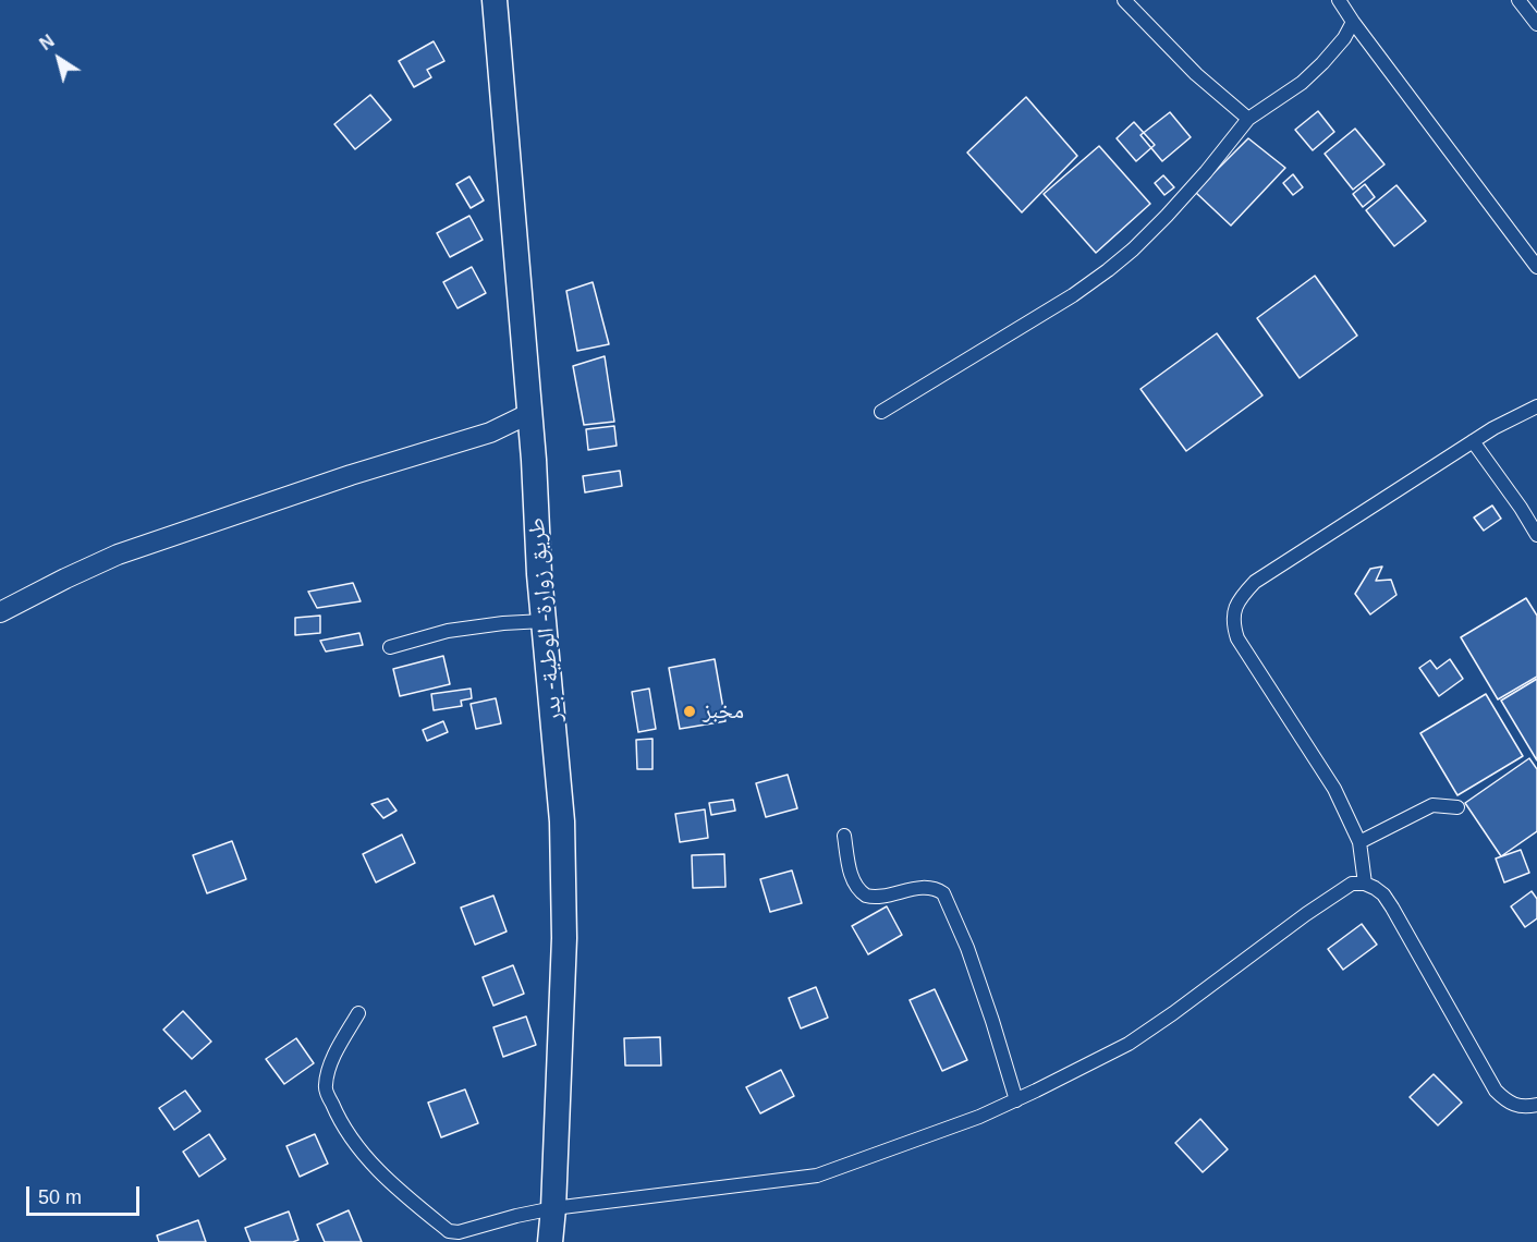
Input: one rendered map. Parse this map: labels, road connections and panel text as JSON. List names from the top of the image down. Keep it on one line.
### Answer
{"streets":{"highway":["طريق زوارة- الوطية- بدر"]},"places":["مخبز"],"scale_bar":"50 m","north":"top left"}
